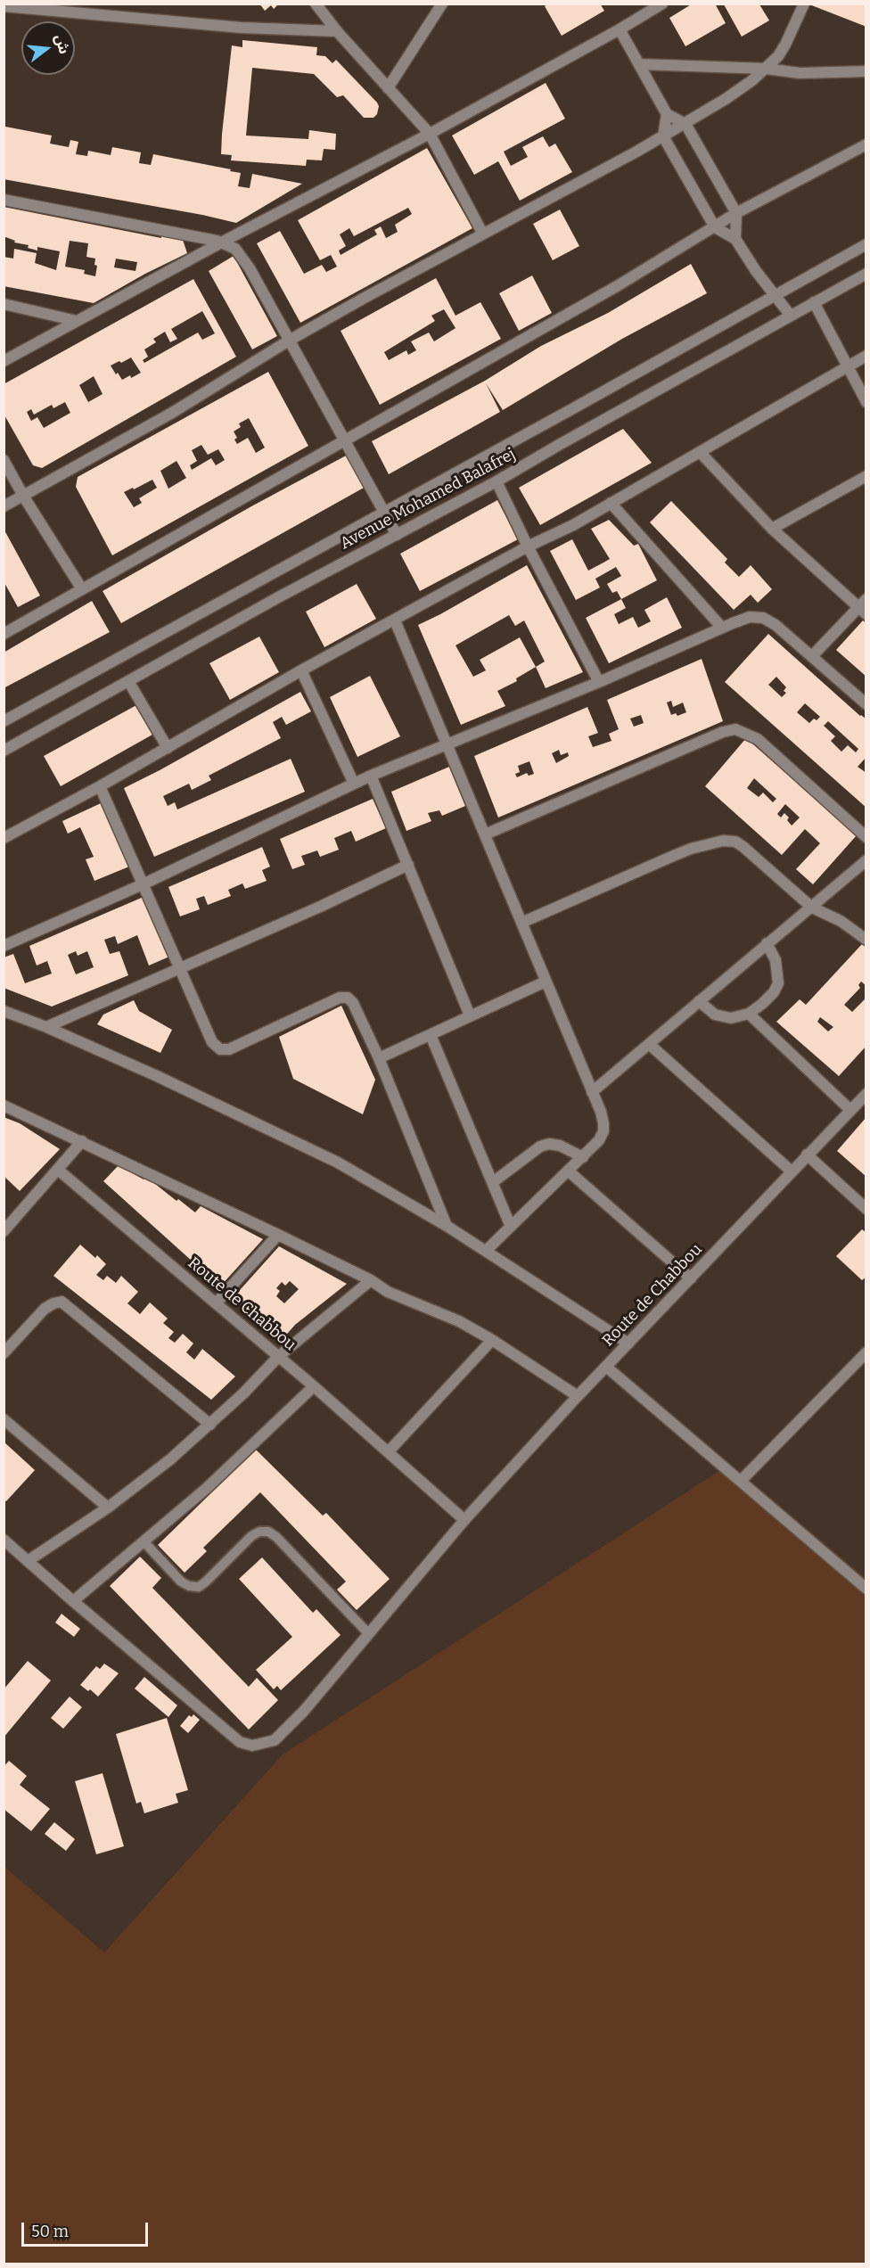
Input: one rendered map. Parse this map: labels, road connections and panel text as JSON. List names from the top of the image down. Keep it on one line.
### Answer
{"streets":{"street":["Avenue Mohamed Balafrej","Route de Chabbou"]},"scale_bar":"50 m","north":"right"}
